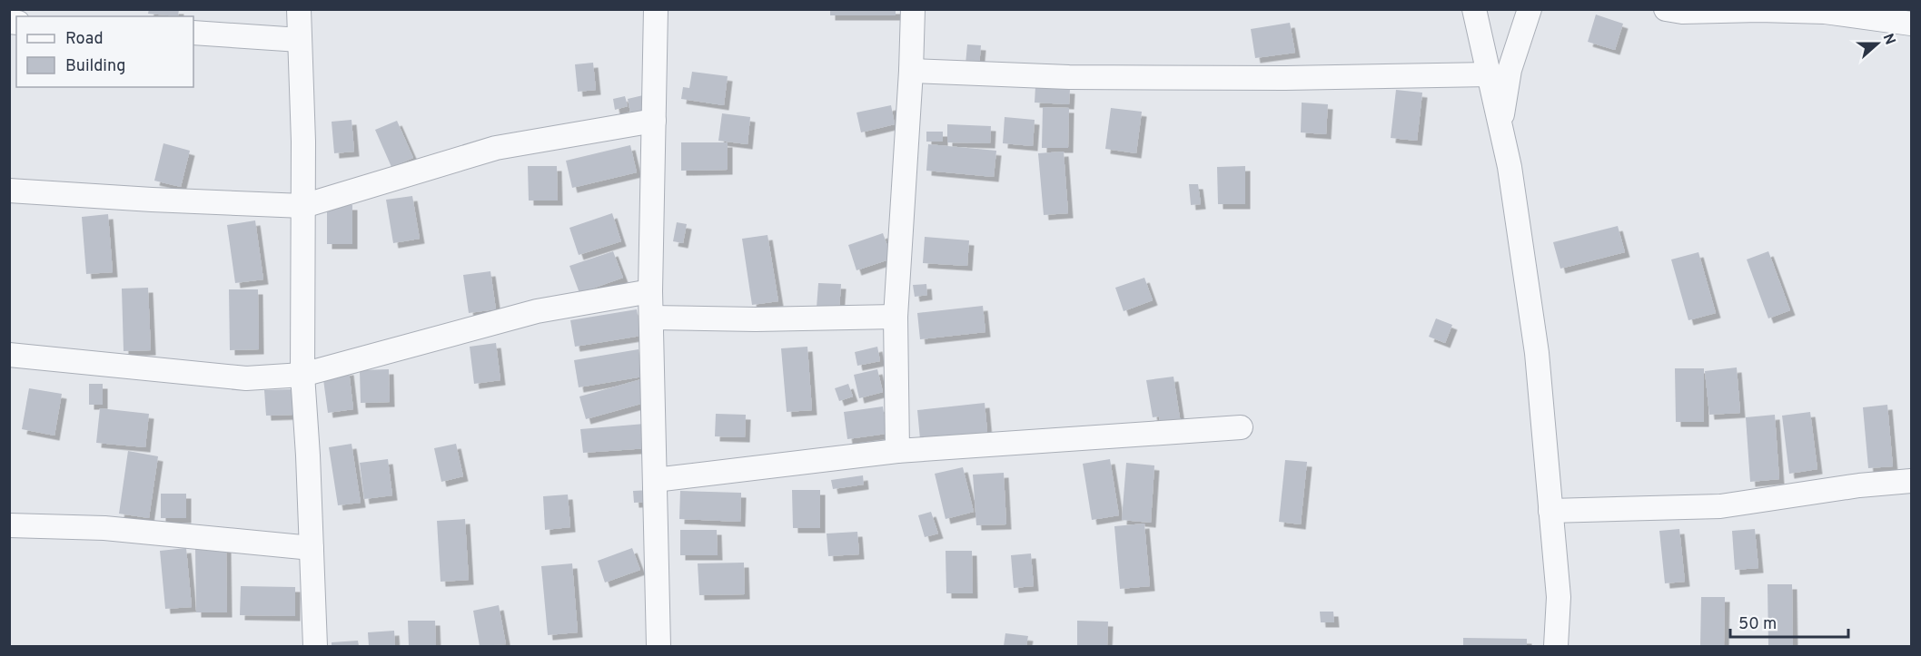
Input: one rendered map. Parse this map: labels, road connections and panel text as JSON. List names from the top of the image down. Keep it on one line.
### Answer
{"legend":["Road","Building"],"scale_bar":"50 m","north":"right"}
